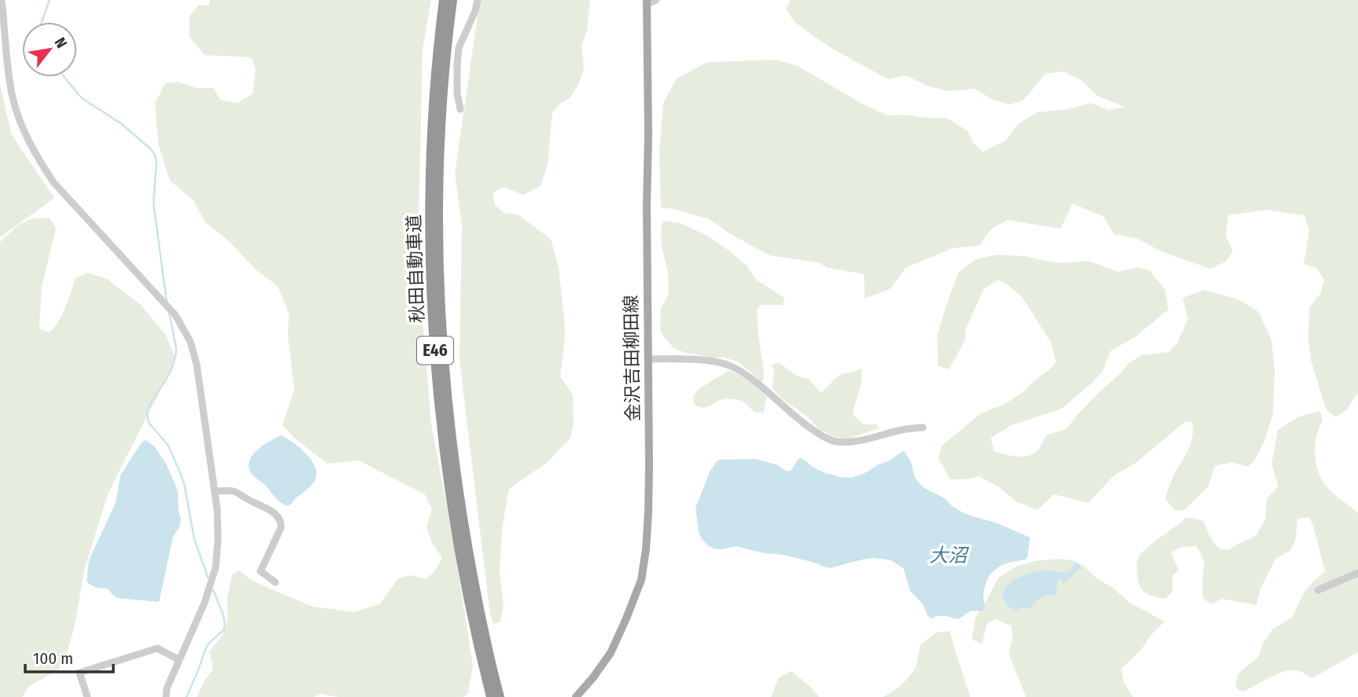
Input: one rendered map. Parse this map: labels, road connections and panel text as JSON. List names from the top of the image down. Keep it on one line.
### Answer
{"streets":{"highway":["秋田自動車道","E46"],"main road":["金沢吉田柳田線"]},"water":["大沼"],"scale_bar":"100 m","north":"top right"}
